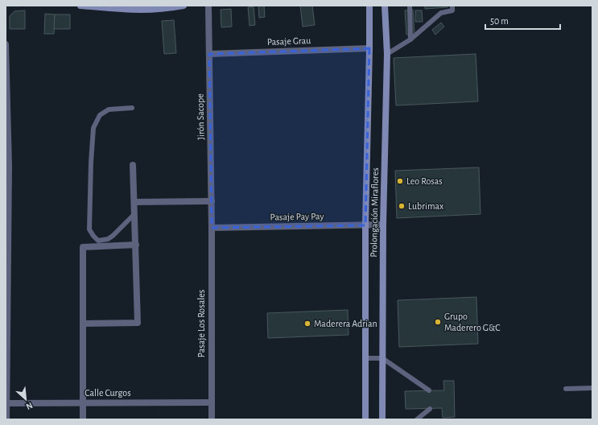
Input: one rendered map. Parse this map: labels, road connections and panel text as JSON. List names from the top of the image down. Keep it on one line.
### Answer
{"streets":{"main road":["Prolongación Miraflores"],"street":["Pasaje Grau","Jirón Sacope","Pasaje Pay Pay","Pasaje Los Rosales","Calle Curgos"]},"crossings":[["Pasaje Grau","Jirón Sacope"],["Pasaje Grau","Prolongación Miraflores"],["Jirón Sacope","Pasaje Pay Pay"],["Jirón Sacope","Pasaje Los Rosales"],["Prolongación Miraflores","Pasaje Pay Pay"],["Pasaje Pay Pay","Pasaje Los Rosales"],["Pasaje Los Rosales","Calle Curgos"]],"places":["Leo Rosas","Lubrimax","Grupo Maderero G&C","Maderera Adrian"],"scale_bar":"50 m","north":"bottom right"}
